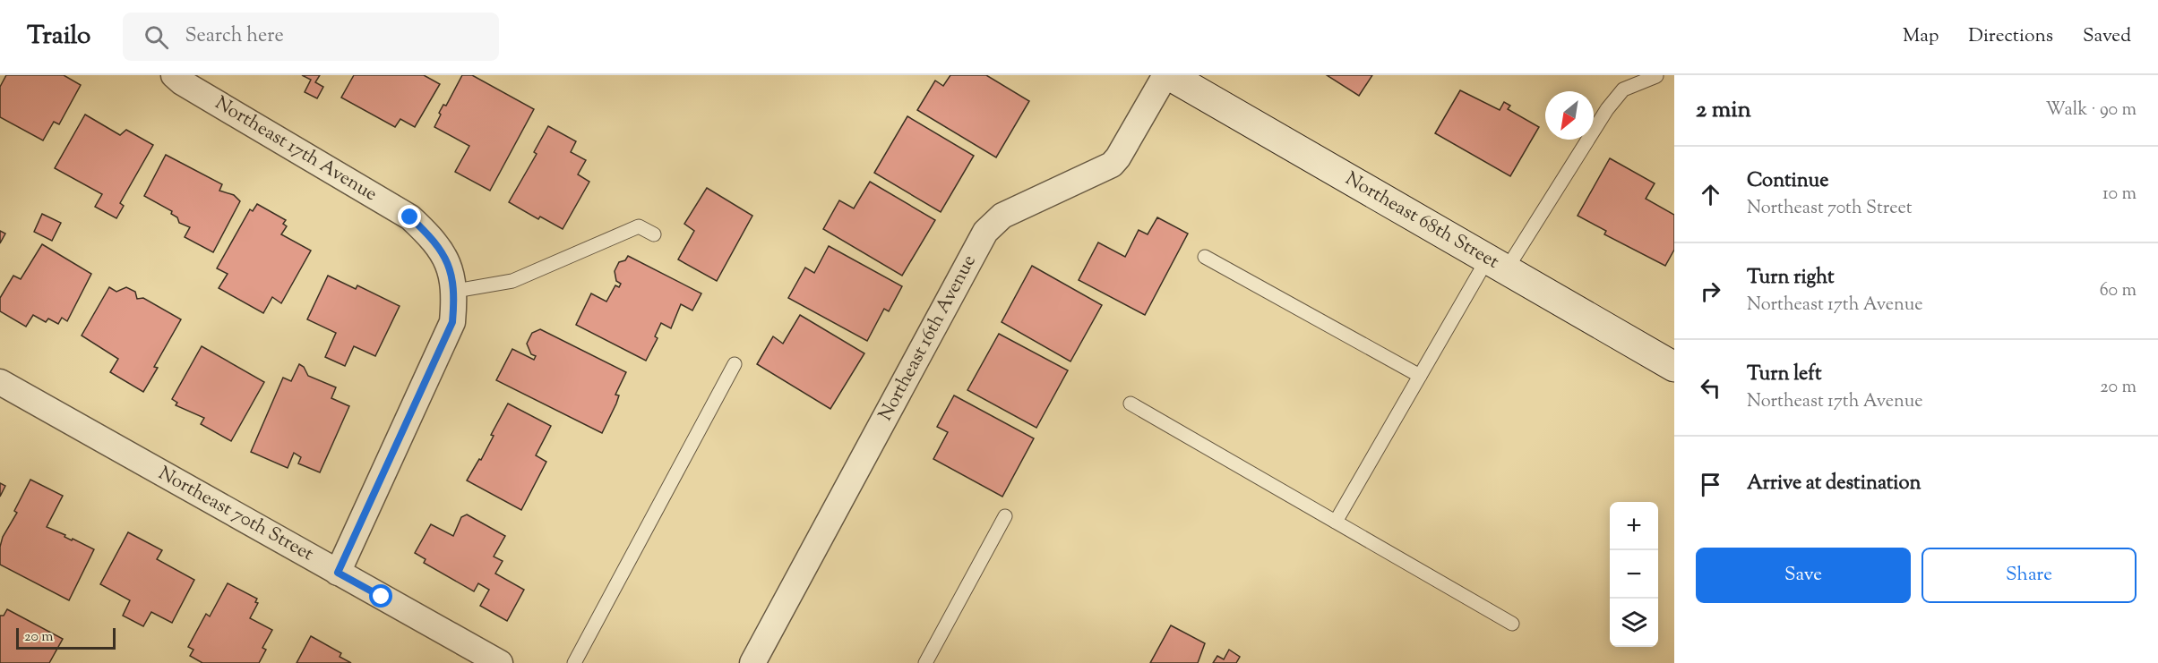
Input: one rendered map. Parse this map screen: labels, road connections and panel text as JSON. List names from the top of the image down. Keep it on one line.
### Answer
{"streets":{"street":["Northeast 17th Avenue","Northeast 68th Street","Northeast 16th Avenue","Northeast 70th Street"]},"crossings":[["Northeast 17th Avenue","Northeast 70th Street"],["Northeast 68th Street","Northeast 16th Avenue"]],"scale_bar":"20 m","north":"bottom left","page":{"header":"Trailo","search":"Search here","nav":["Map","Directions","Saved"],"heading":["2 min","Walk · 90 m"],"list":[["Continue","Northeast 70th Street","10 m"],["Turn right","Northeast 17th Avenue","60 m"],["Turn left","Northeast 17th Avenue","20 m"],"Arrive at destination"],"map_buttons":["+","−"],"buttons":["Save","Share"],"scale":"20 m"}}
